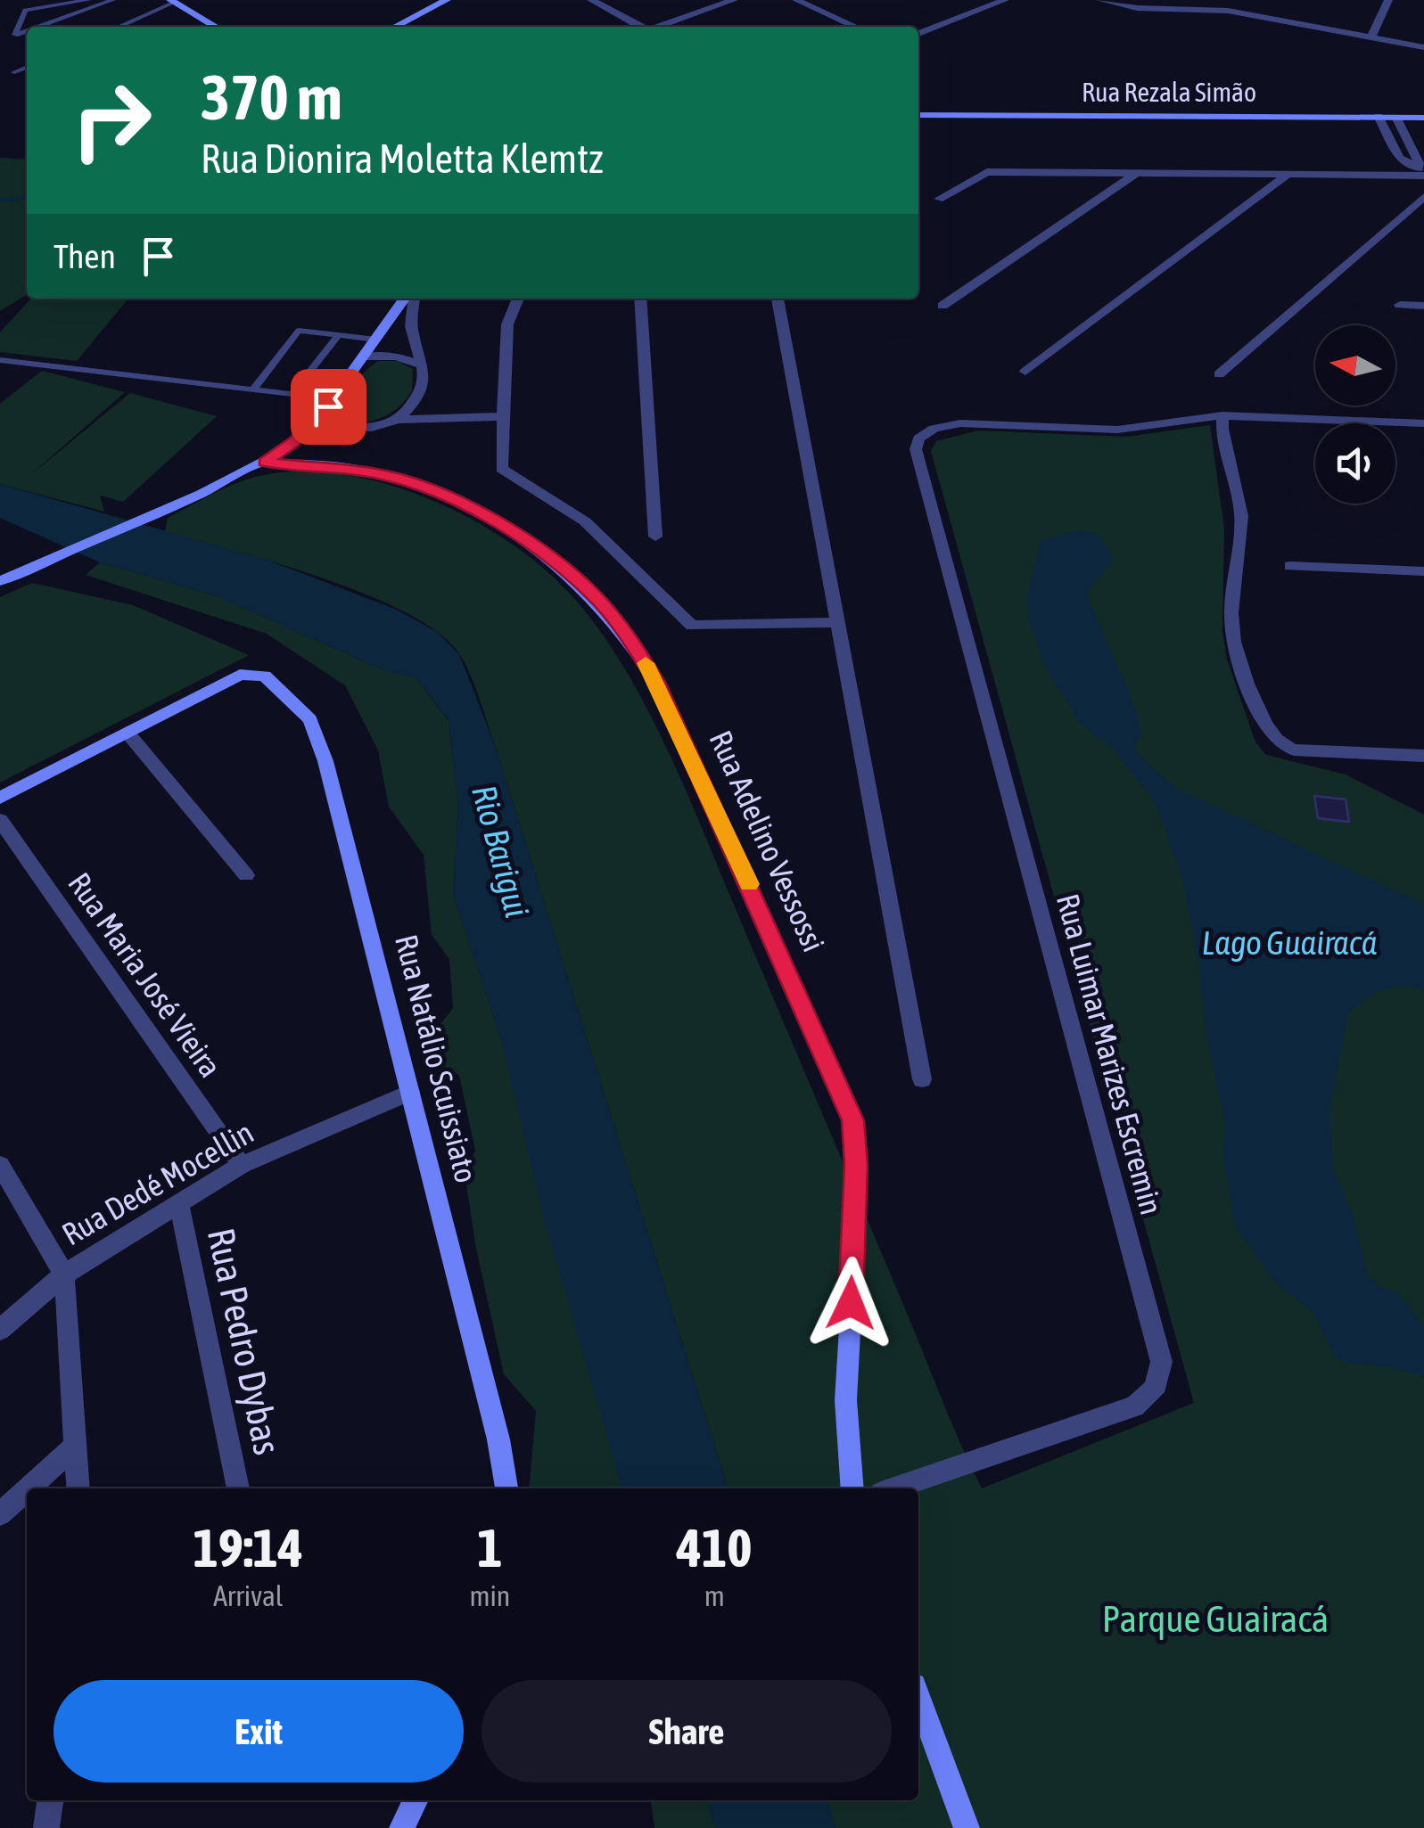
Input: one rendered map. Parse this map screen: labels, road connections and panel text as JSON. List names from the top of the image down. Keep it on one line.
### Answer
{"streets":{"street":["Rua Rezala Simão","Rua Adelino Vessossi","Rua Maria José Vieira","Rua Luimar Marizes Escremin","Rua Natálio Scuissiato","Rua Dedé Mocellin","Rua Pedro Dybas"]},"crossings":[["Rua Maria José Vieira","Rua Dedé Mocellin"],["Rua Natálio Scuissiato","Rua Dedé Mocellin"],["Rua Dedé Mocellin","Rua Pedro Dybas"]],"water":["Rio Barigui","Lago Guairacá"],"parks":["Parque Guairacá"],"north":"left","page":{"turn":["370 m","Rua Dionira Moletta Klemtz"],"then":"Then","eta":["19:14","Arrival","1","min","410","m"],"buttons":["Exit","Share"]}}
